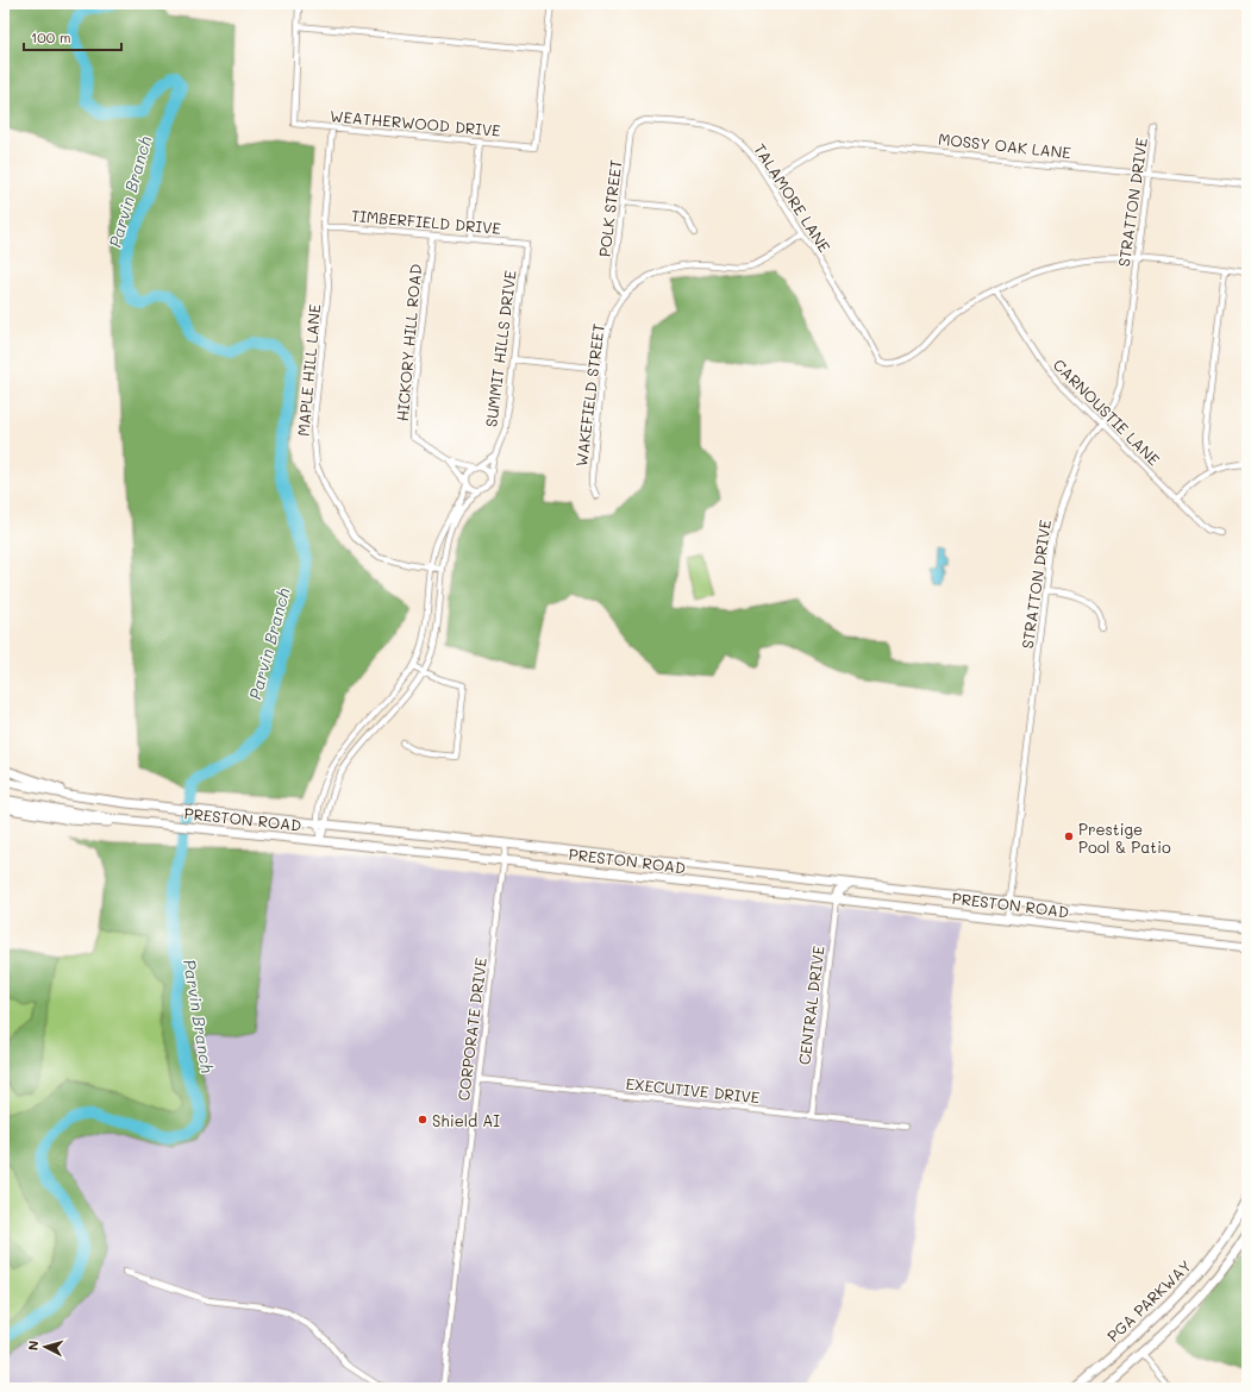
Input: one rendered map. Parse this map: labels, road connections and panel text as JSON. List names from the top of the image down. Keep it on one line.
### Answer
{"streets":{"main road":["PRESTON ROAD","PGA PARKWAY"],"street":["WEATHERWOOD DRIVE","MOSSY OAK LANE","TALAMORE LANE","STRATTON DRIVE","POLK STREET","TIMBERFIELD DRIVE","HICKORY HILL ROAD","SUMMIT HILLS DRIVE","MAPLE HILL LANE","WAKEFIELD STREET","CARNOUSTIE LANE","CENTRAL DRIVE","CORPORATE DRIVE","EXECUTIVE DRIVE"]},"crossings":[["WEATHERWOOD DRIVE","MAPLE HILL LANE"],["MOSSY OAK LANE","TALAMORE LANE"],["MOSSY OAK LANE","STRATTON DRIVE"],["TALAMORE LANE","POLK STREET"],["TALAMORE LANE","WAKEFIELD STREET"],["TALAMORE LANE","CARNOUSTIE LANE"],["STRATTON DRIVE","CARNOUSTIE LANE"],["STRATTON DRIVE","PRESTON ROAD"],["POLK STREET","WAKEFIELD STREET"],["TIMBERFIELD DRIVE","HICKORY HILL ROAD"],["TIMBERFIELD DRIVE","SUMMIT HILLS DRIVE"],["TIMBERFIELD DRIVE","MAPLE HILL LANE"],["HICKORY HILL ROAD","SUMMIT HILLS DRIVE"],["PRESTON ROAD","CENTRAL DRIVE"],["PRESTON ROAD","CORPORATE DRIVE"],["CENTRAL DRIVE","EXECUTIVE DRIVE"],["CORPORATE DRIVE","EXECUTIVE DRIVE"]],"water":["Parvin Branch"],"places":["Prestige Pool & Patio","Shield AI"],"scale_bar":"100 m","north":"left"}
